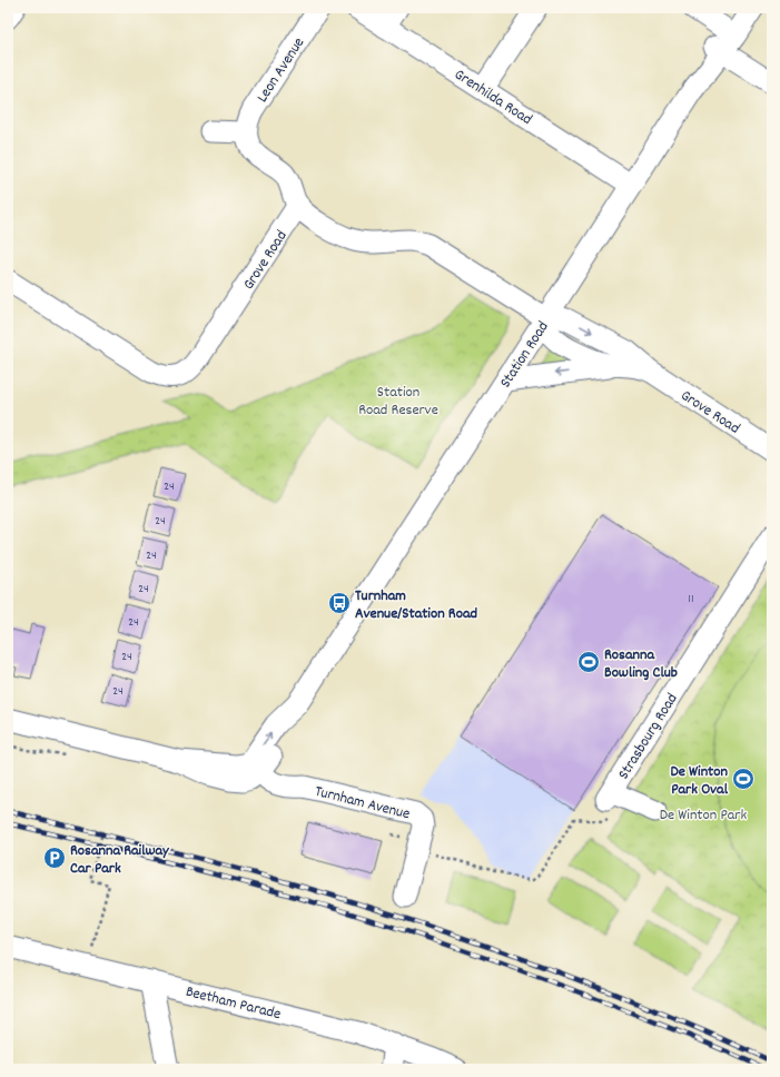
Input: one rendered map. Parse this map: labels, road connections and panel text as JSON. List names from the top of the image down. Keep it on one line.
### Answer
{"streets":{"street":["Leon Avenue","Grenhilda Road","Grove Road","Station Road","Strasbourg Road","Turnham Avenue","Beetham Parade"]},"crossings":[["Grenhilda Road","Station Road"],["Grove Road","Station Road"],["Station Road","Turnham Avenue"]],"parks":["Station Road Reserve","De Winton Park"],"places":{"bus stop":["Turnham Avenue/Station Road"],"sports":["Rosanna Bowling Club","De Winton Park Oval"],"parking":["Rosanna Railway Car Park"]},"house_numbers":["24","24","24","24","11","24","24","24"]}
